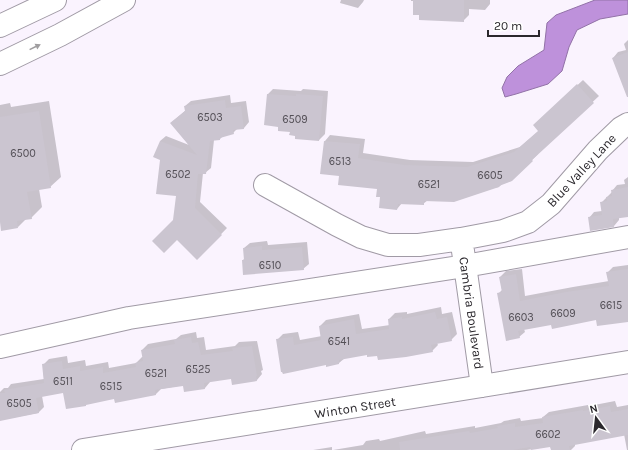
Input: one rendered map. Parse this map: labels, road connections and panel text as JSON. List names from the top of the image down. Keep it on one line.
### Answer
{"streets":{"street":["Blue Valley Lane","Cambria Boulevard","Winton Street"]},"crossings":[["Blue Valley Lane","Cambria Boulevard"],["Cambria Boulevard","Winton Street"]],"house_numbers":["6503","6509","6500","6513","6502","6605","6521","6510","6615","6609","6603","6541","6525","6521","6511","6515","6505","6602"],"scale_bar":"20 m","north":"top"}
